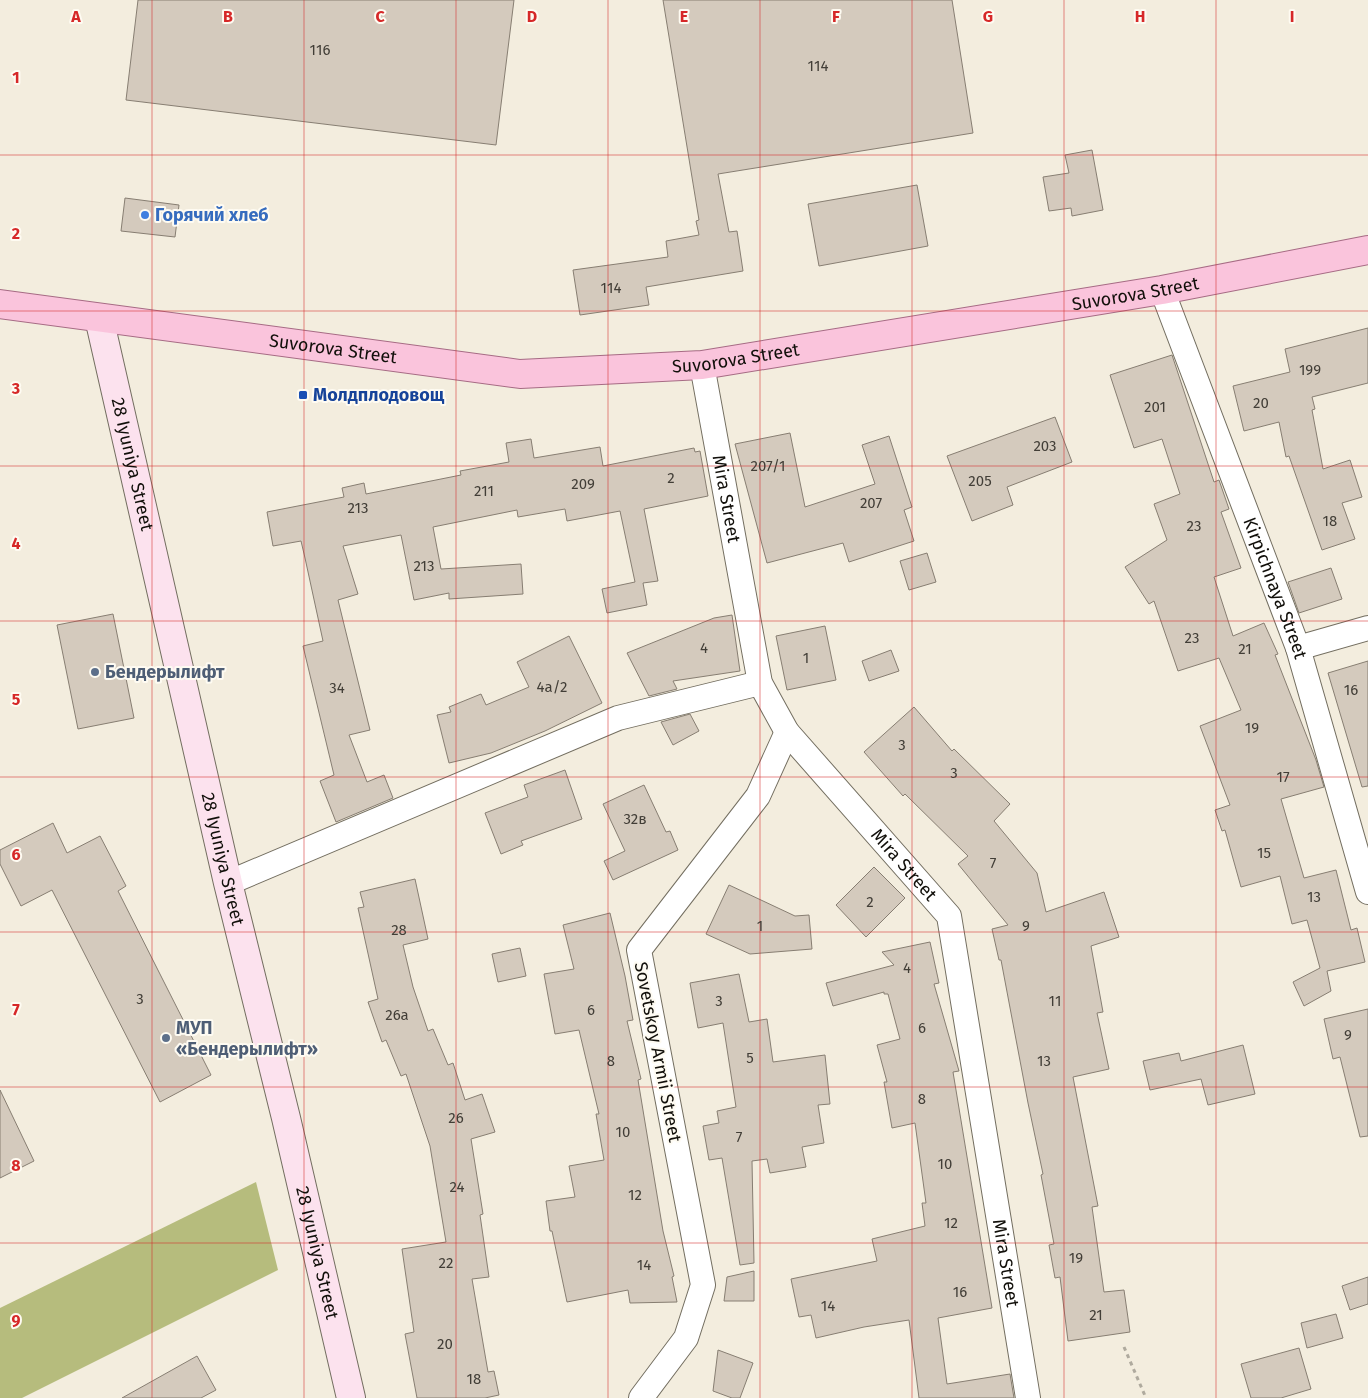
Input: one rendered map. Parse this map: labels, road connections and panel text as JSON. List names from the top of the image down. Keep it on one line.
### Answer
{"streets":{"main road":["Suvorova Street","28 Iyuniya Street"],"street":["Mira Street","Kirpichnaya Street","Sovetskoy Armii Street"]},"crossings":[["Suvorova Street","28 Iyuniya Street"],["Suvorova Street","Mira Street"],["Suvorova Street","Kirpichnaya Street"],["Mira Street","Sovetskoy Armii Street"]],"places":{"other":["Горячий хлеб","Бендерылифт","МУП «Бендерылифт»"],"transit":["Молдплодовощ"]},"house_numbers":["116","114","114","199","20","201","203","207/1","2","205","209","211","207","213","18","23","213","23","4","21","1","4а/2","34","16","19","3","3","17","32в","15","7","13","2","1","9","28","4","3","3","11","6","26а","6","9","5","8","13","8","26","10","7","10","24","12","12","19","22","14","16","14","21","20","18"],"grid":{"columns":["A","B","C","D","E","F","G","H","I"],"rows":["1","2","3","4","5","6","7","8","9"]}}
